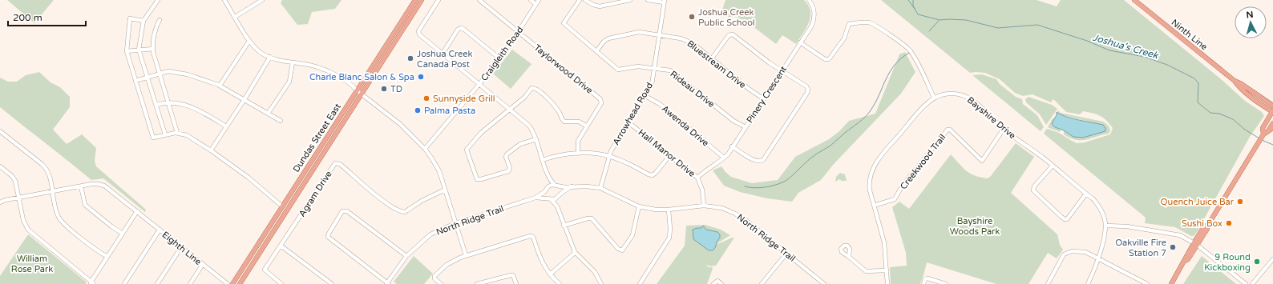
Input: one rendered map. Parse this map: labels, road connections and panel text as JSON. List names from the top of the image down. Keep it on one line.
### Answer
{"streets":{"main road":["Ninth Line","Dundas Street East"],"street":["Craigleith Road","Bluestream Drive","Taylorwood Drive","Rideau Drive","Pinery Crescent","Arrowhead Road","Bayshire Drive","Awenda Drive","Hall Manor Drive","Creekwood Trail","Agram Drive","North Ridge Trail","Eighth Line"]},"crossings":[["Craigleith Road","Taylorwood Drive"],["Bluestream Drive","Rideau Drive"],["Bluestream Drive","Pinery Crescent"],["Bluestream Drive","Arrowhead Road"],["Rideau Drive","Pinery Crescent"],["Rideau Drive","Arrowhead Road"],["Pinery Crescent","Awenda Drive"],["Pinery Crescent","Hall Manor Drive"],["Arrowhead Road","Awenda Drive"],["Arrowhead Road","Hall Manor Drive"],["Arrowhead Road","North Ridge Trail"],["Bayshire Drive","Creekwood Trail"],["Hall Manor Drive","North Ridge Trail"]],"water":["Joshua's Creek"],"parks":["Bayshire Woods Park","William Rose Park"],"places":["Joshua Creek Public School","Joshua Creek Canada Post","Charle Blanc Salon & Spa","TD","Sunnyside Grill","Palma Pasta","Quench Juice Bar","Sushi Box","Oakville Fire Station 7","9 Round Kickboxing"],"scale_bar":"200 m","north":"top"}
